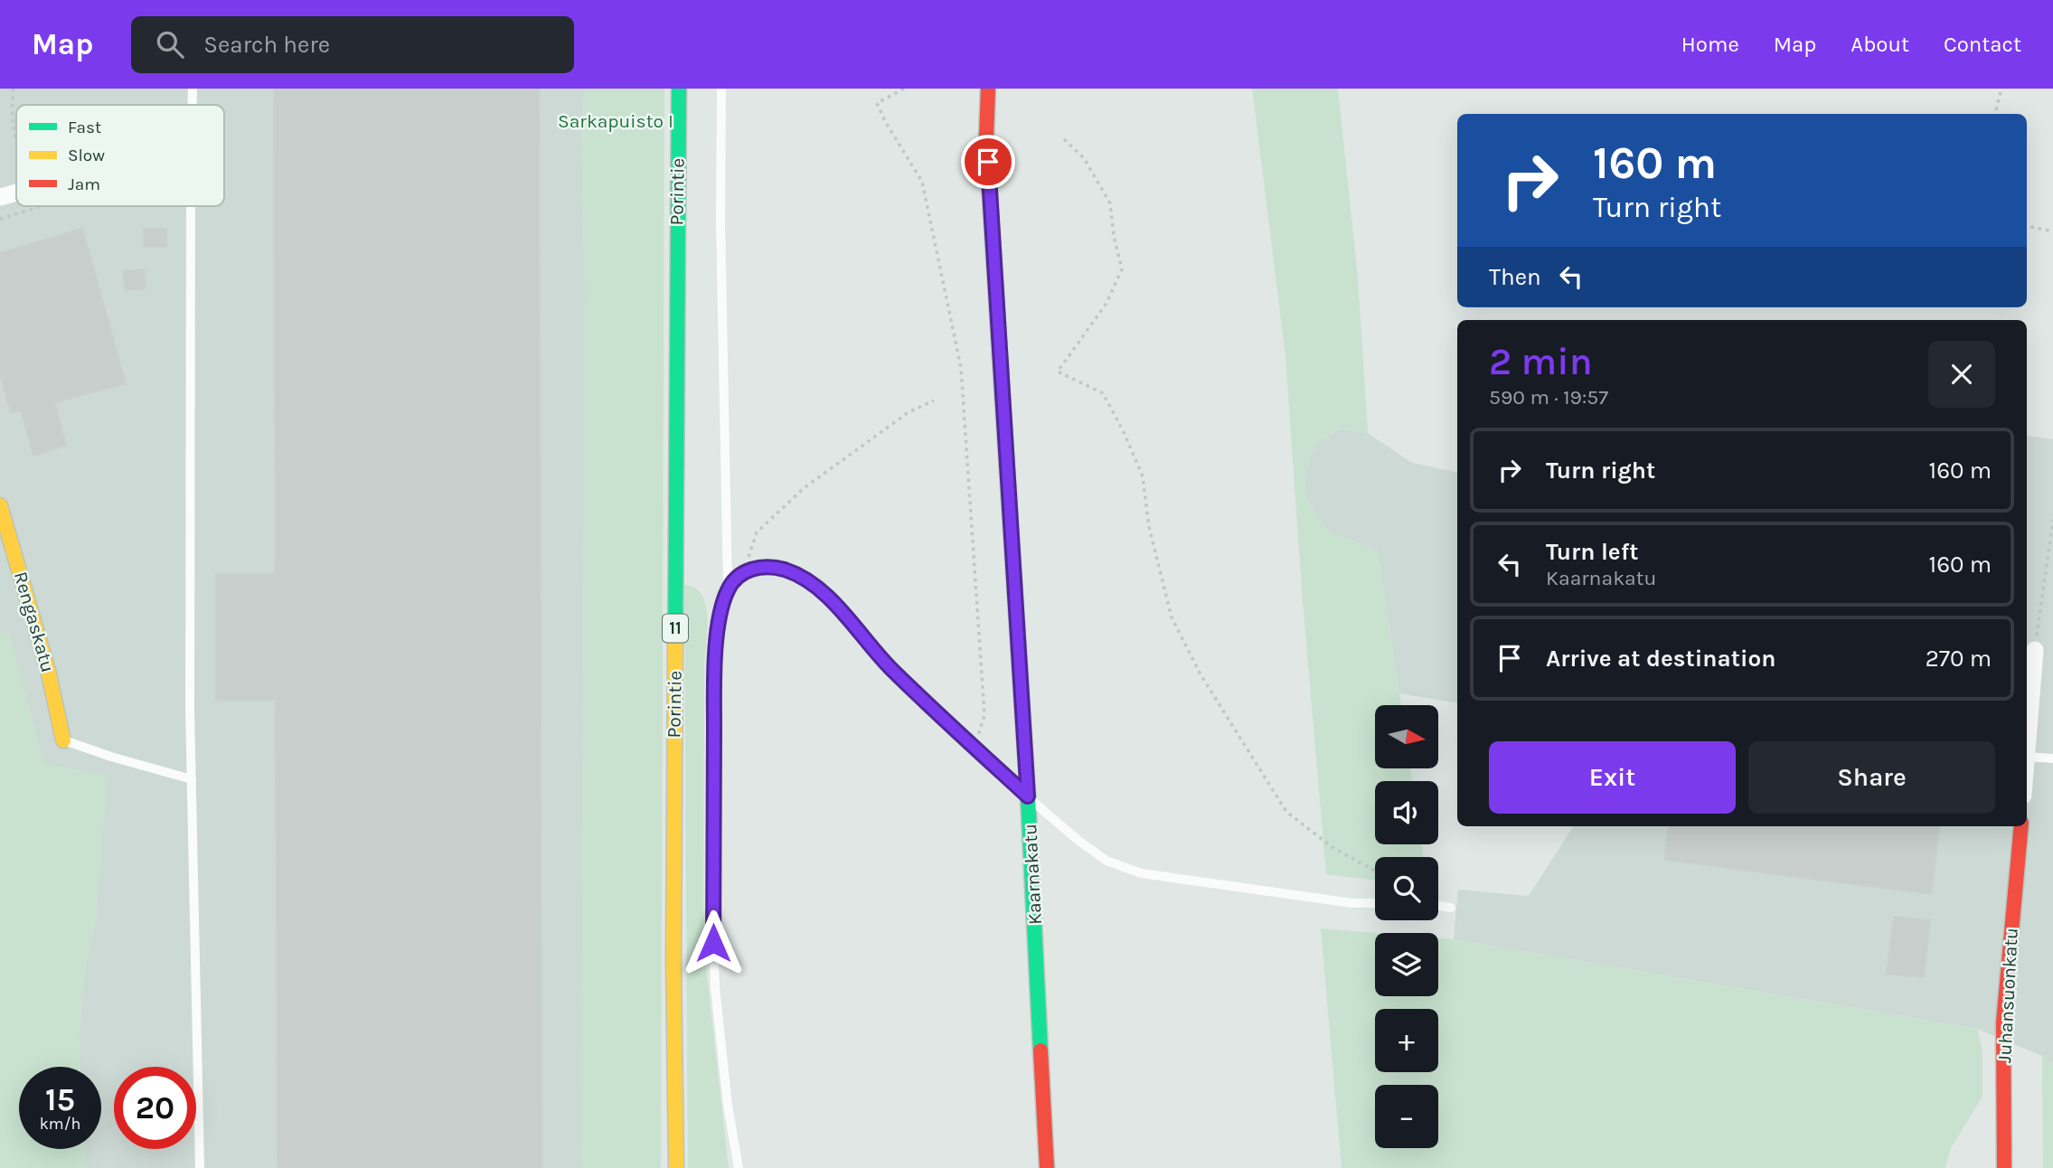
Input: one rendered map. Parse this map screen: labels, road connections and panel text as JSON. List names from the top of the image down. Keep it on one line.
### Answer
{"streets":{"main road":["Porintie","Rengaskatu","11","Kaarnakatu","Juhansuonkatu"]},"parks":["Sarkapuisto I"],"legend":["Fast","Slow","Jam"],"north":"right","page":{"header":"Map","search":"Search here","nav":["Home","Map","About","Contact"],"turn":["160 m","Turn right"],"then":"Then","heading":["2 min","590 m · 19:57"],"list":[{"name":"Turn right","value":"160 m"},{"name":"Turn left","note":"Kaarnakatu","value":"160 m"},{"name":"Arrive at destination","value":"270 m"}],"map_buttons":["+","−"],"buttons":["Exit","Share"],"speed":"15 km/h","limit":"20"}}
